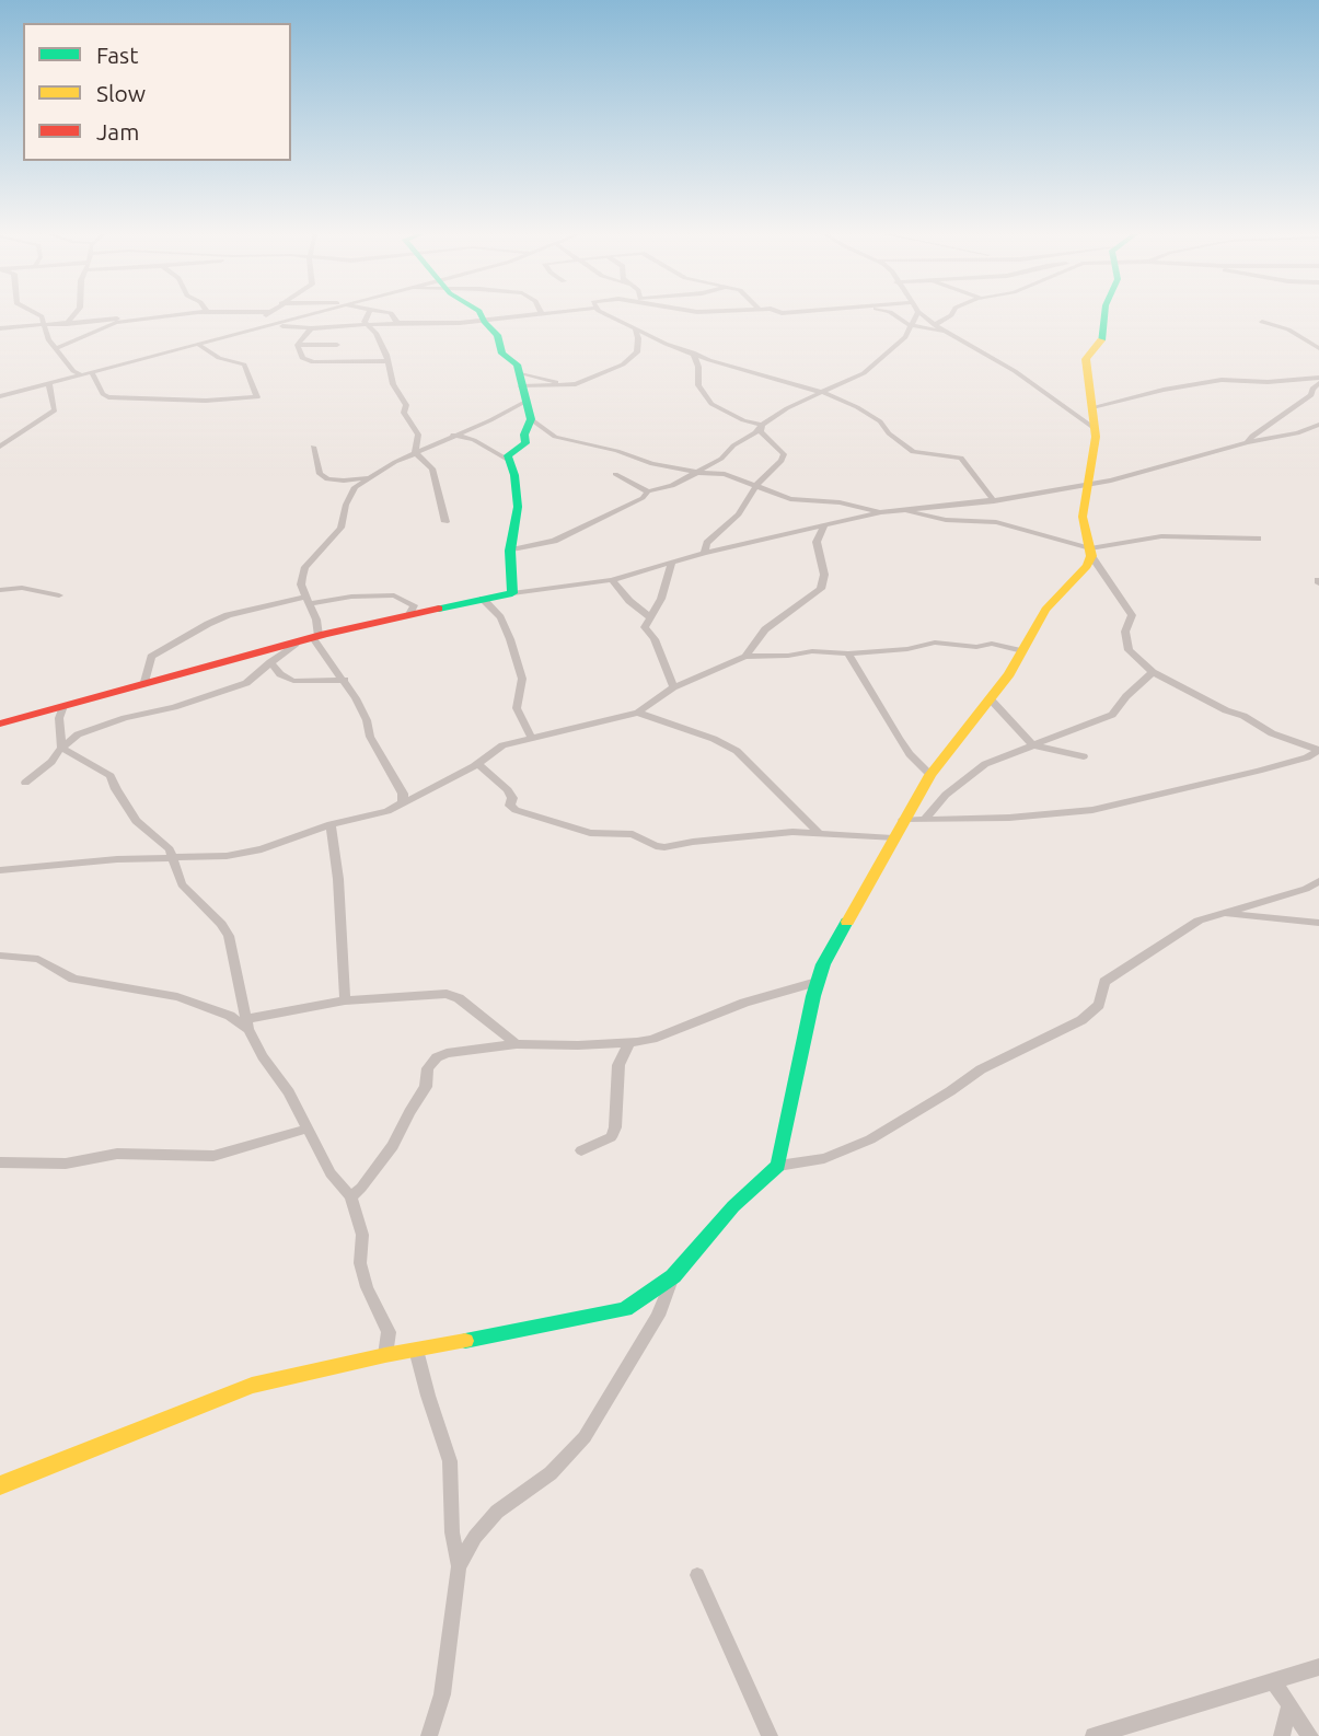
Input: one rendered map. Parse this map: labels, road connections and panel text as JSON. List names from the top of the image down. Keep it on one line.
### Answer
{"legend":["Fast","Slow","Jam"]}
